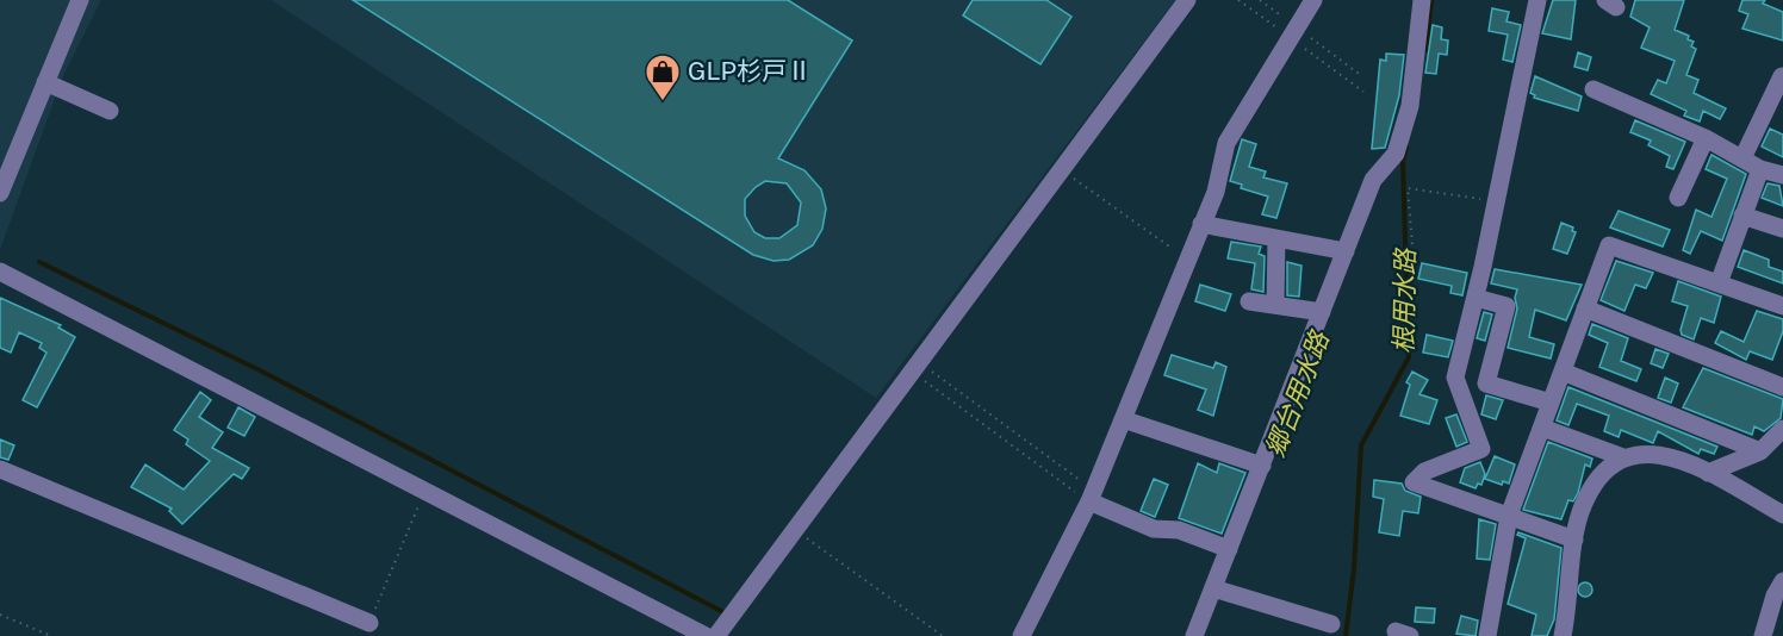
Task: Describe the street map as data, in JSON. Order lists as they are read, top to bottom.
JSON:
{
  "water": ["根用水路", "郷台用水路"],
  "places": {
    "shop": ["GLP杉戸Ⅱ"]
  }
}
